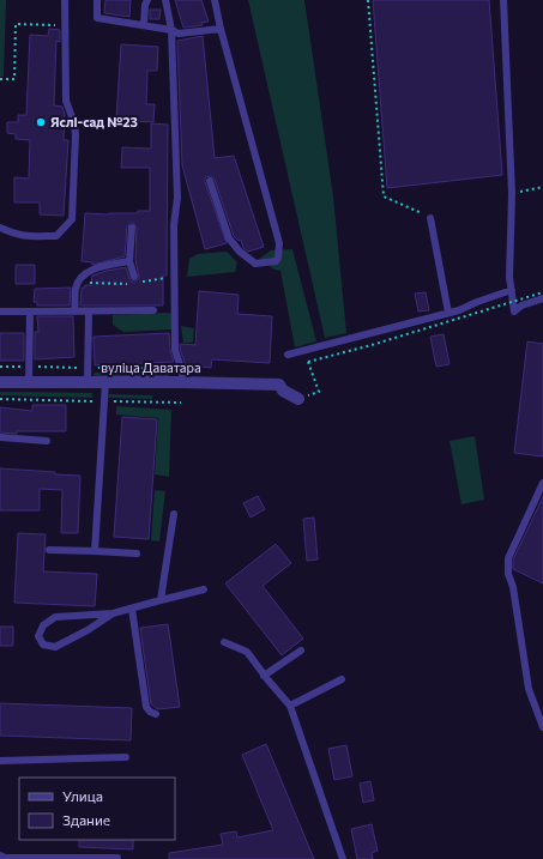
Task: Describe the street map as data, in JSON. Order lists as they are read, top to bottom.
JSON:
{
  "streets": {
    "street": ["вуліца Даватара"]
  },
  "places": ["Яслі-сад №23"],
  "legend": ["Улица", "Здание"]
}
